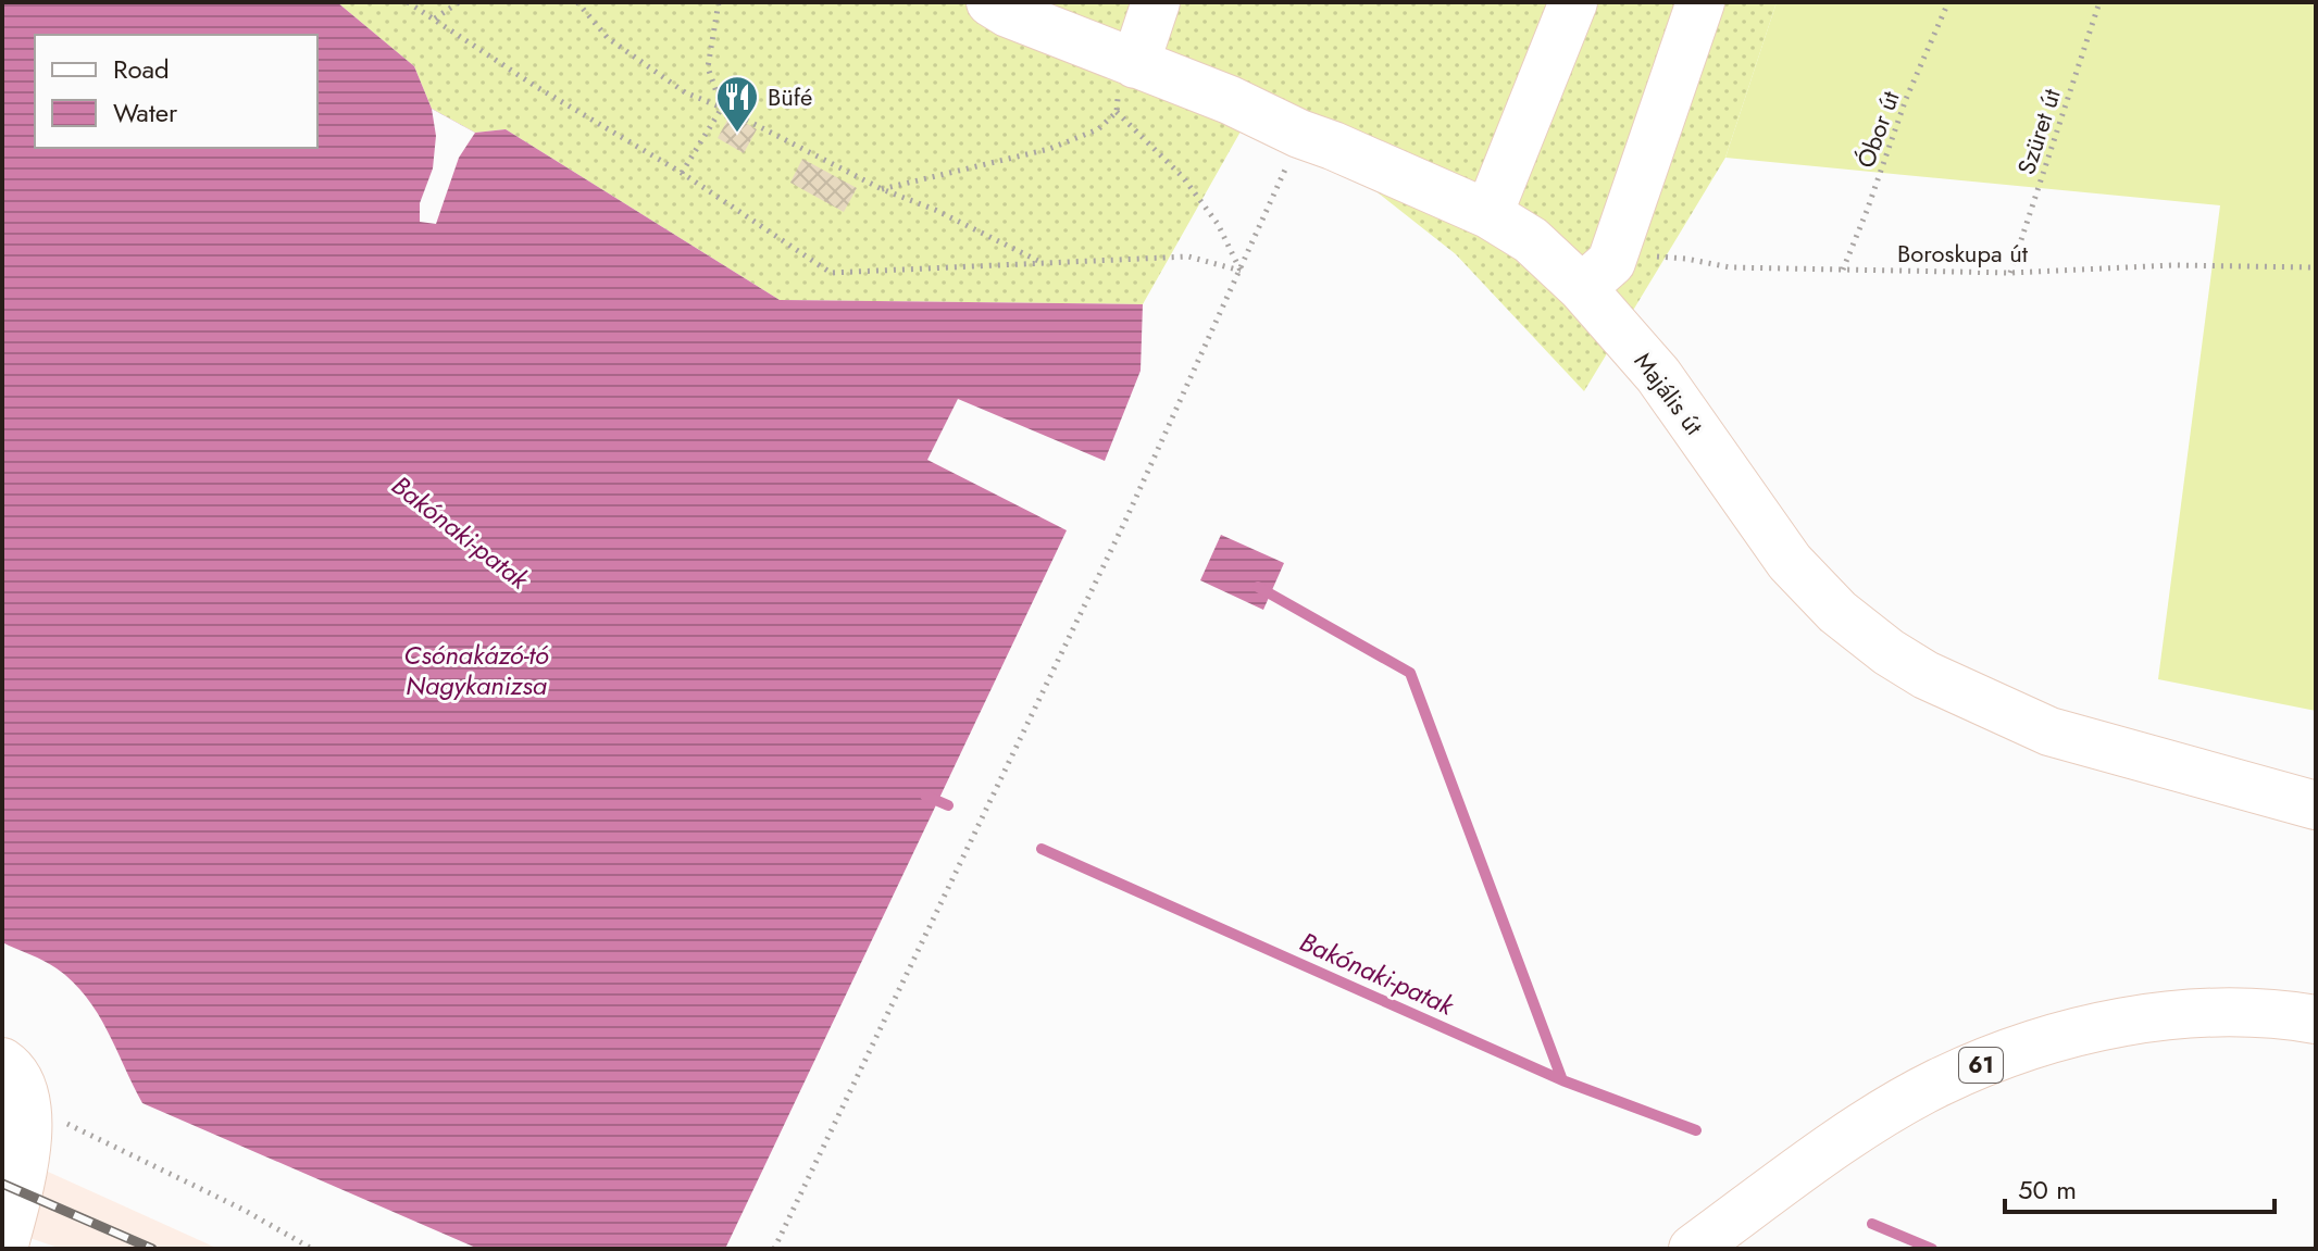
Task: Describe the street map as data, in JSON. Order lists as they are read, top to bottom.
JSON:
{
  "streets": {
    "street": ["Majális út", "61"],
    "path": ["Óbor út", "Szüret út", "Boroskupa út"]
  },
  "crossings": [
    ["Óbor út", "Boroskupa út"],
    ["Szüret út", "Boroskupa út"],
    ["Boroskupa út", "Majális út"]
  ],
  "water": ["Bakónaki-patak", "Csónakázó-tó Nagykanizsa"],
  "places": {
    "restaurant": ["Büfé"]
  },
  "legend": ["Road", "Water"],
  "scale_bar": "50 m"
}
